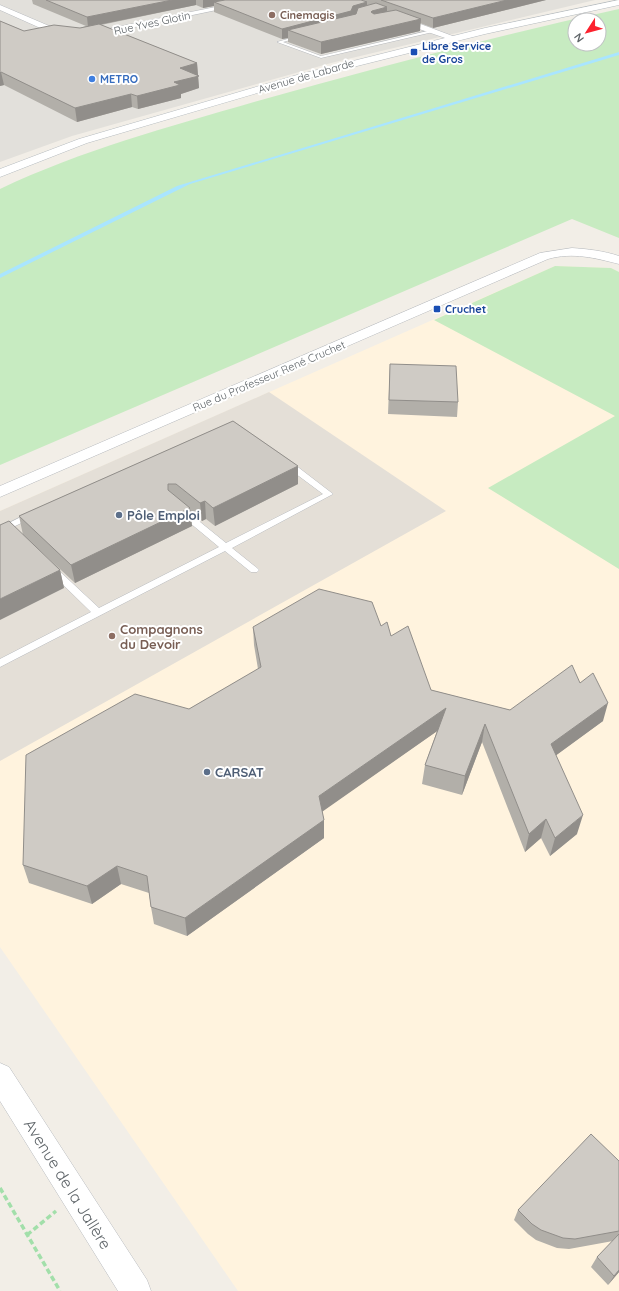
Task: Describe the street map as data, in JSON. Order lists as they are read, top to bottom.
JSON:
{
  "streets": {
    "main road": ["Avenue de Labarde"],
    "street": ["Rue Yves Glotin", "Rue du Professeur René Cruchet", "Avenue de la Jallère"]
  },
  "places": {
    "other": [
      "Cinemagis",
      "METRO",
      "Pôle Emploi",
      "Compagnons du Devoir",
      "CARSAT"
    ],
    "transit": ["Libre Service de Gros", "Cruchet"]
  },
  "north": "bottom left"
}
